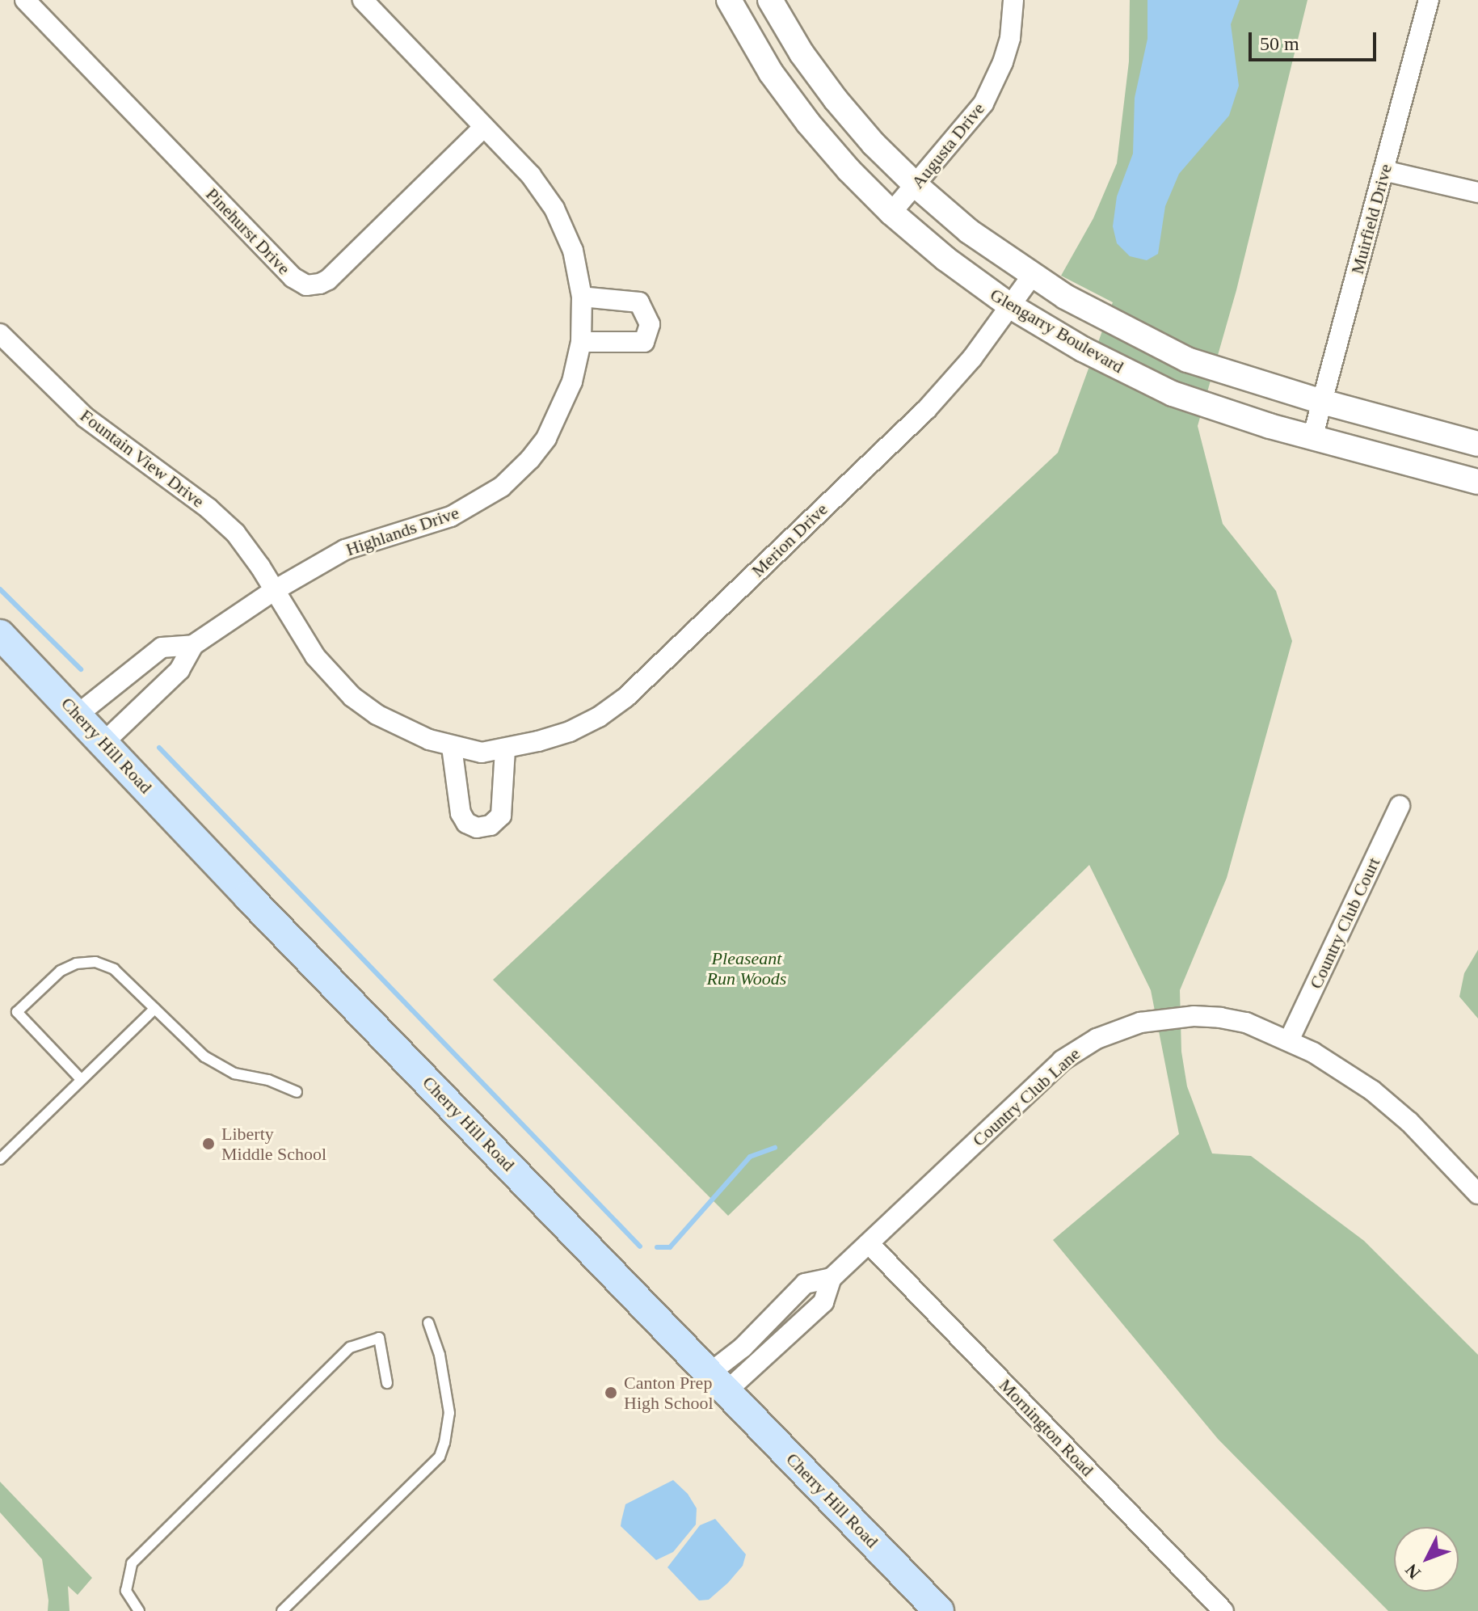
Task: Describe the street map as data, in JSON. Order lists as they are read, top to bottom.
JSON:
{
  "streets": {
    "main road": ["Cherry Hill Road"],
    "street": [
      "Augusta Drive",
      "Muirfield Drive",
      "Pinehurst Drive",
      "Glengarry Boulevard",
      "Fountain View Drive",
      "Highlands Drive",
      "Merion Drive",
      "Country Club Court",
      "Country Club Lane",
      "Mornington Road"
    ]
  },
  "crossings": [
    ["Augusta Drive", "Glengarry Boulevard"],
    ["Muirfield Drive", "Glengarry Boulevard"],
    ["Pinehurst Drive", "Highlands Drive"],
    ["Glengarry Boulevard", "Merion Drive"],
    ["Fountain View Drive", "Highlands Drive"],
    ["Fountain View Drive", "Merion Drive"],
    ["Highlands Drive", "Merion Drive"],
    ["Highlands Drive", "Cherry Hill Road"],
    ["Cherry Hill Road", "Country Club Lane"],
    ["Country Club Court", "Country Club Lane"],
    ["Country Club Lane", "Mornington Road"]
  ],
  "parks": ["Pleaseant Run Woods"],
  "places": ["Liberty Middle School", "Canton Prep High School"],
  "scale_bar": "50 m",
  "north": "bottom left"
}
